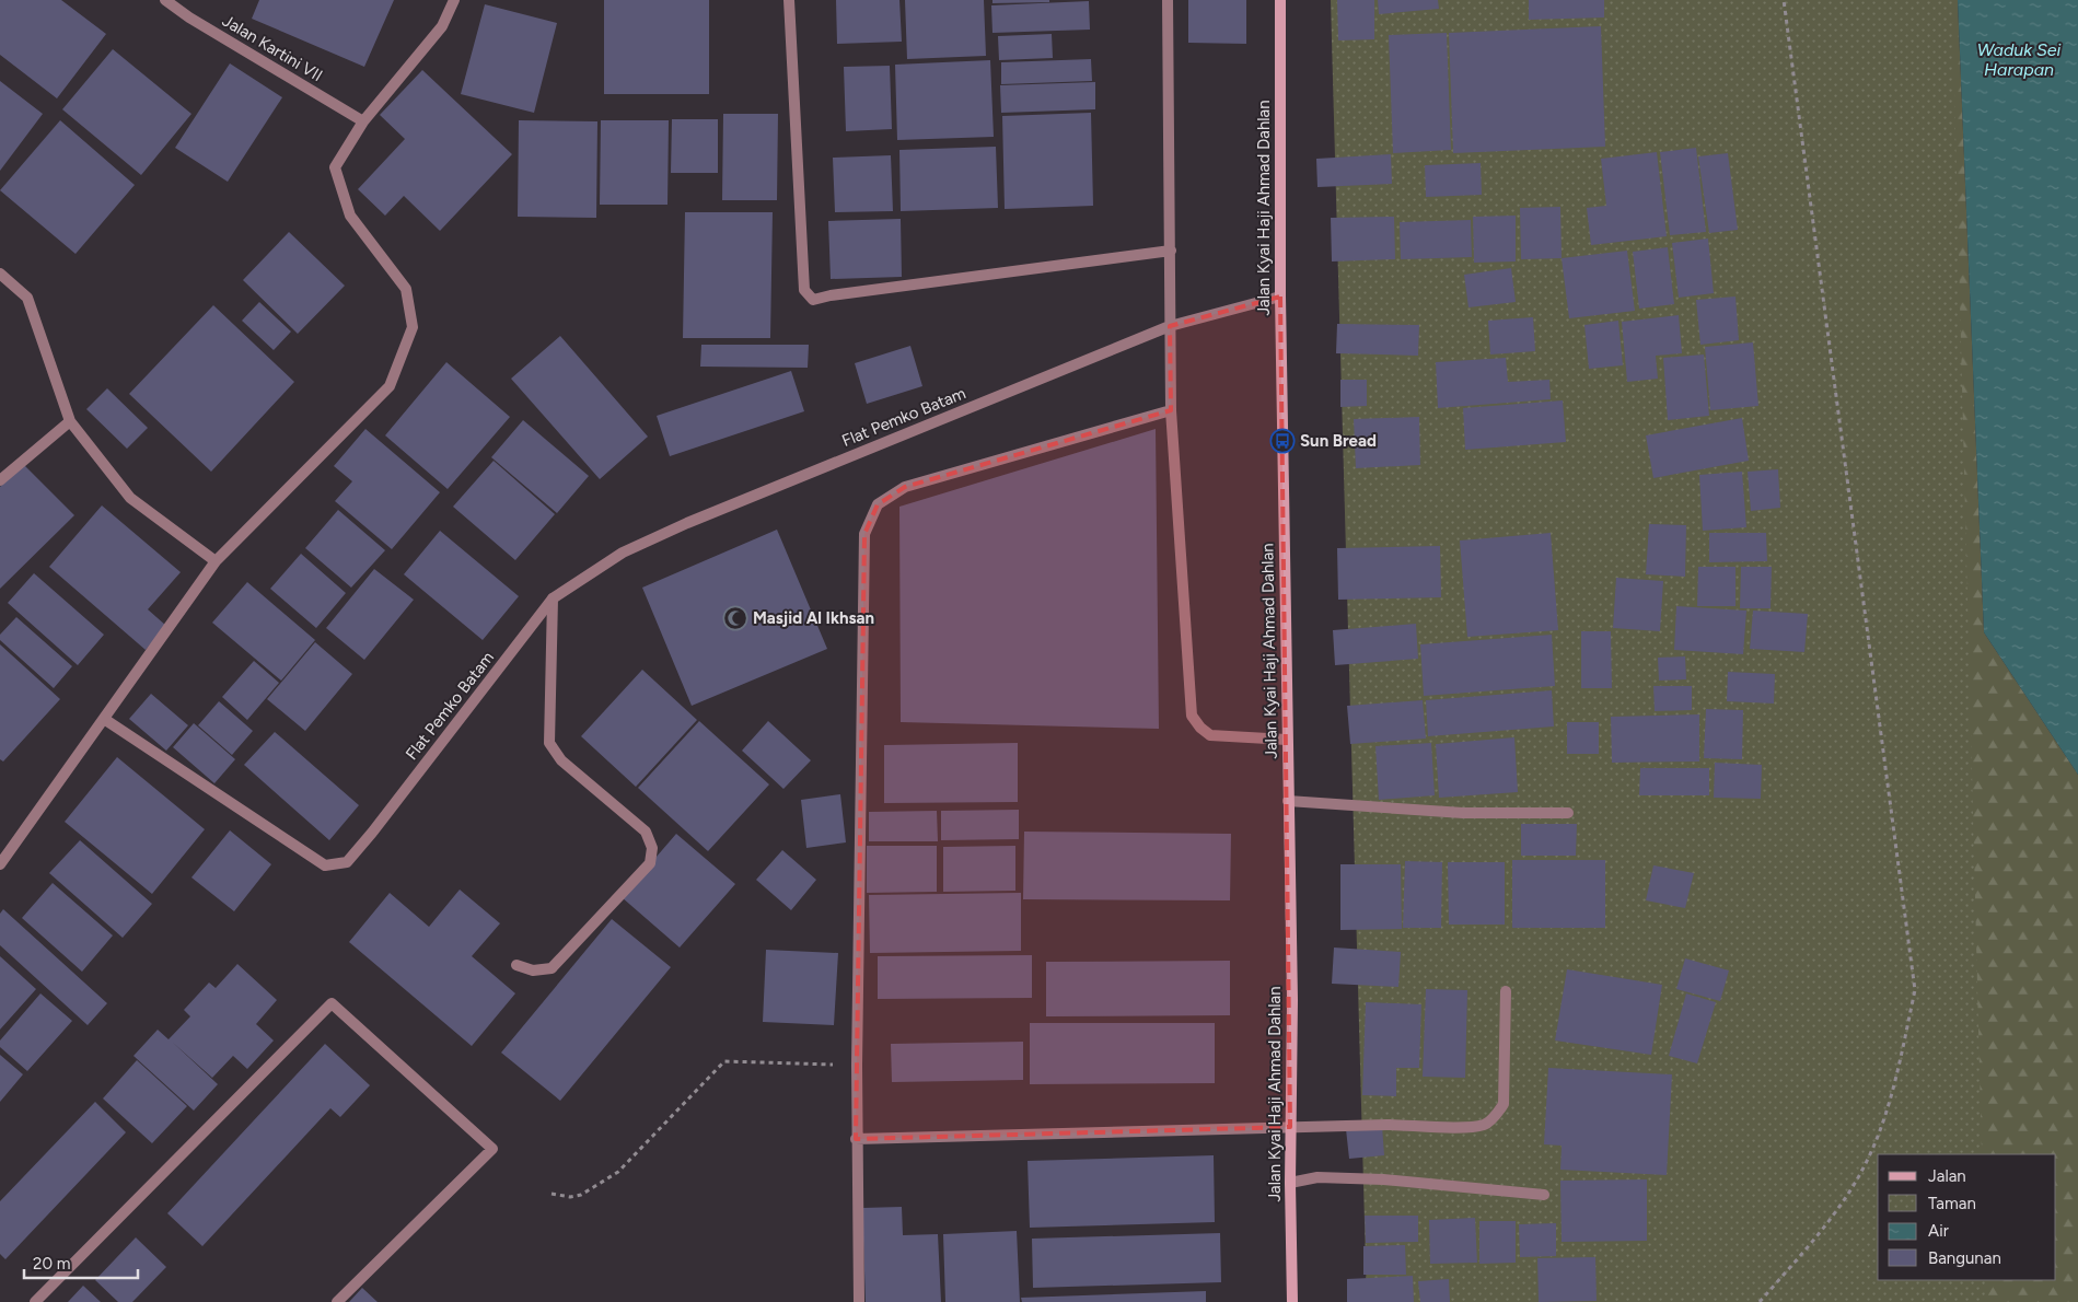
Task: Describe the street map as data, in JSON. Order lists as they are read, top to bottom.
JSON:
{
  "streets": {
    "main road": ["Jalan Kyai Haji Ahmad Dahlan"],
    "street": ["Jalan Kartini VII", "Flat Pemko Batam"]
  },
  "crossings": [
    ["Jalan Kyai Haji Ahmad Dahlan", "Flat Pemko Batam"]
  ],
  "water": ["Waduk Sei Harapan"],
  "places": {
    "bus stop": ["Sun Bread"],
    "mosque": ["Masjid Al Ikhsan"]
  },
  "legend": [
    "Jalan",
    "Taman",
    "Air",
    "Bangunan"
  ],
  "scale_bar": "20 m"
}
